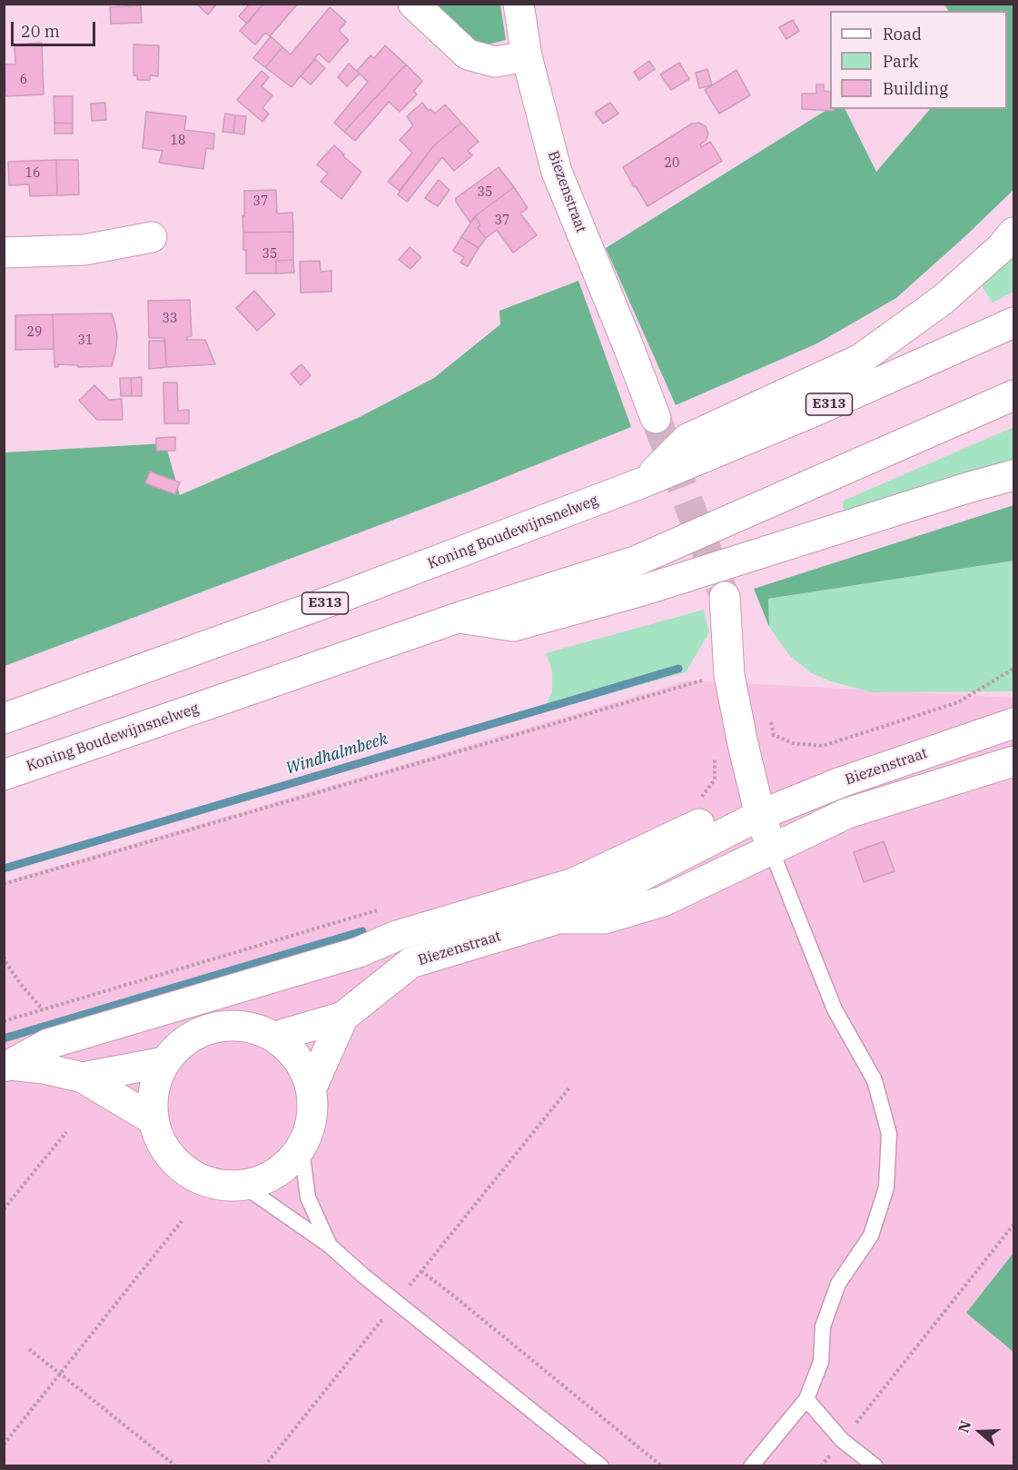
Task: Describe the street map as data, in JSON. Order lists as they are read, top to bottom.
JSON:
{
  "streets": {
    "main road": ["Biezenstraat", "E313", "Koning Boudewijnsnelweg"]
  },
  "water": ["Windhalmbeek"],
  "house_numbers": [
    "6",
    "18",
    "20",
    "16",
    "35",
    "37",
    "37",
    "35",
    "33",
    "29",
    "31"
  ],
  "legend": ["Road", "Park", "Building"],
  "scale_bar": "20 m",
  "north": "left"
}
